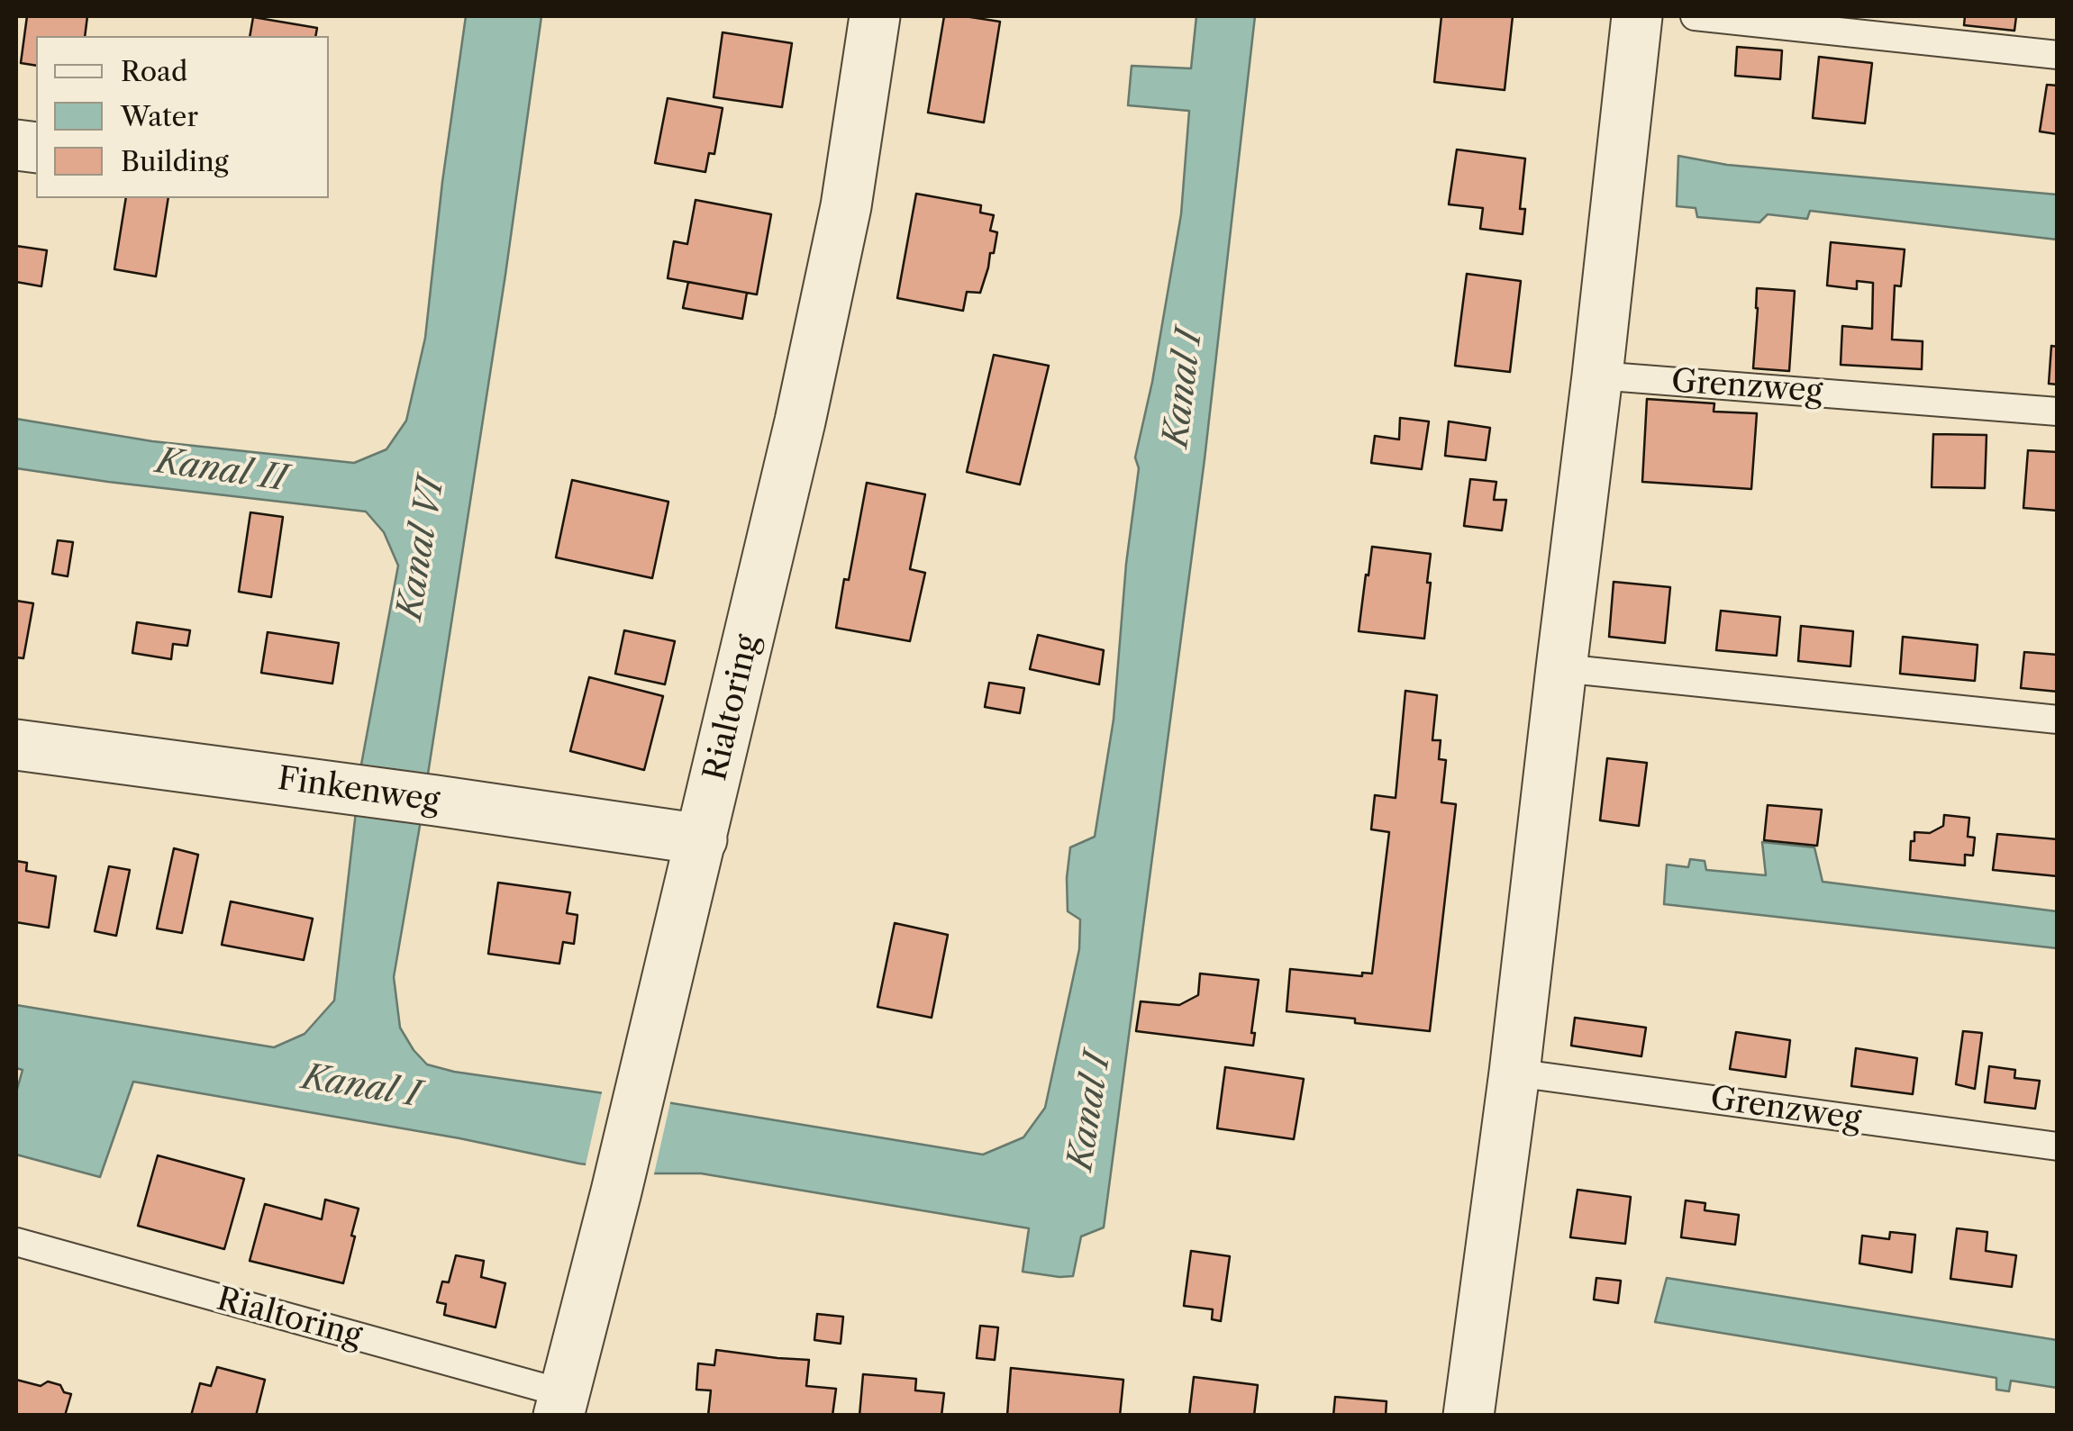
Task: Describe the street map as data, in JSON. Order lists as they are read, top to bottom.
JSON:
{
  "streets": {
    "street": ["Rialtoring", "Finkenweg"],
    "lane": ["Grenzweg"]
  },
  "crossings": [
    ["Rialtoring", "Finkenweg"]
  ],
  "water": ["Kanal I", "Kanal II", "Kanal VI"],
  "legend": ["Road", "Water", "Building"]
}
